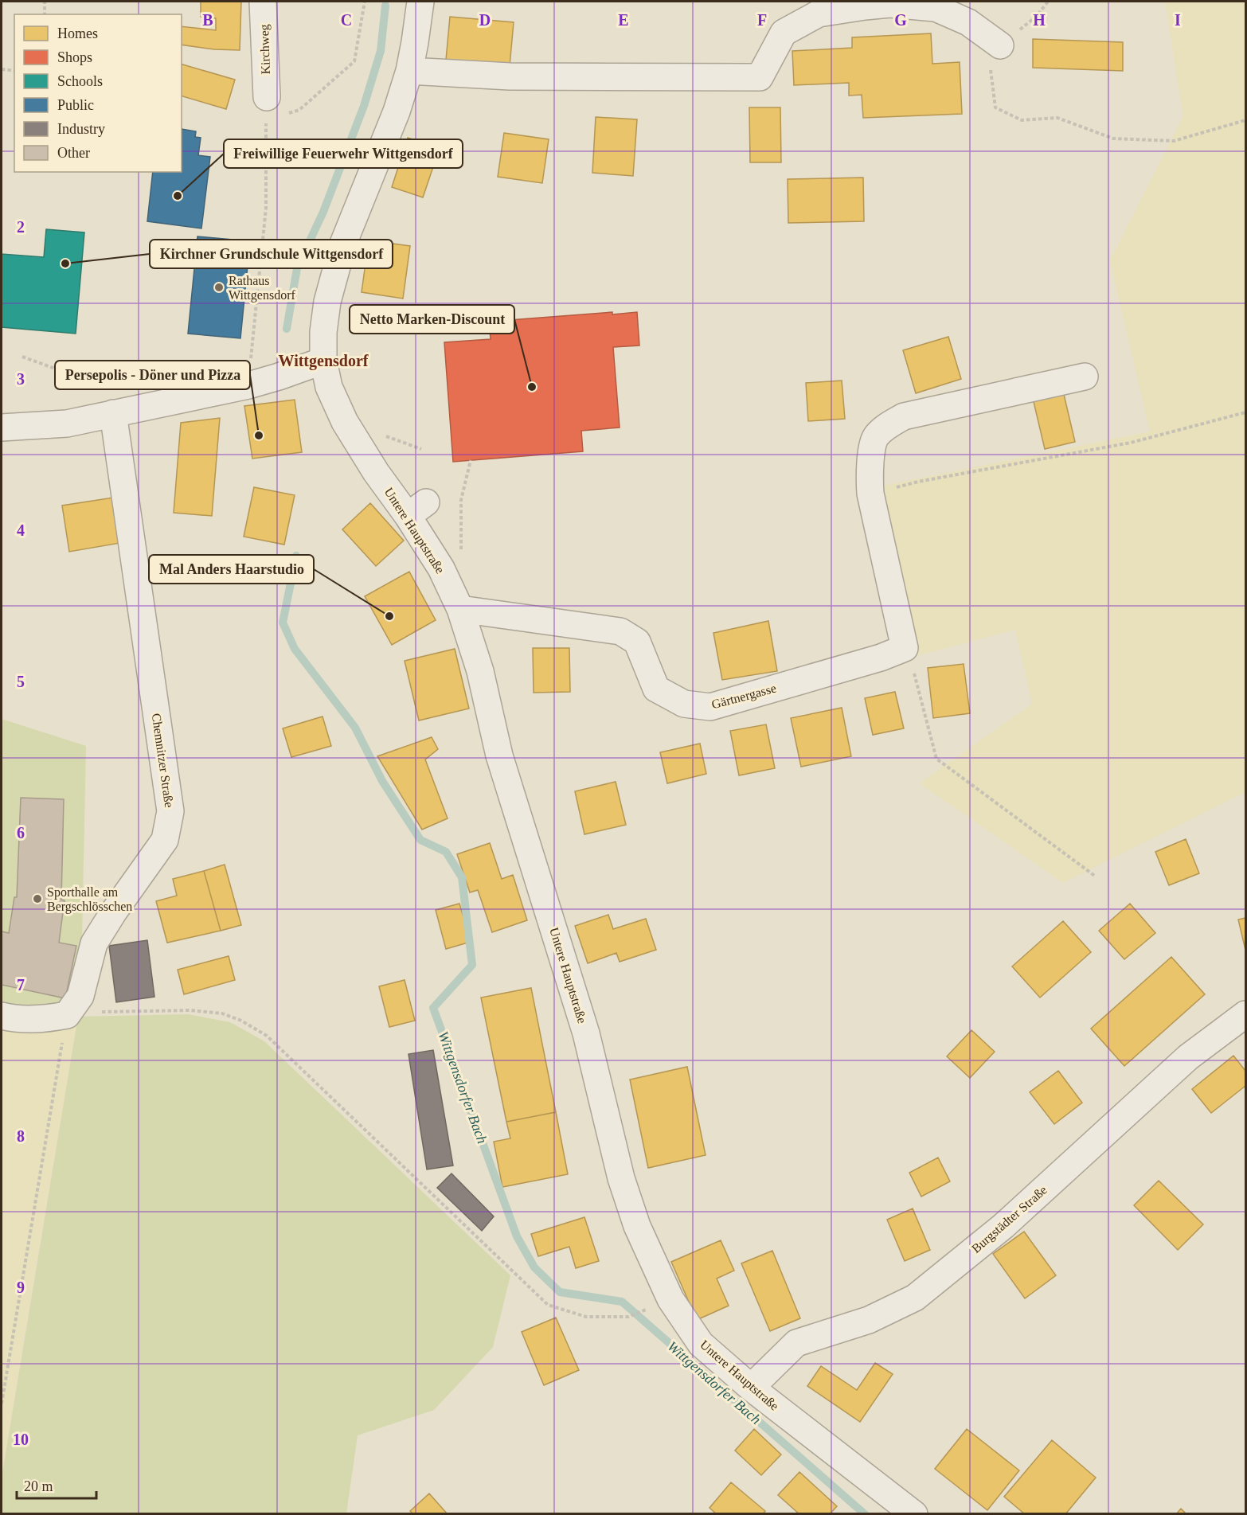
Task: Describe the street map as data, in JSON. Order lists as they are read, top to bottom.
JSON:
{
  "streets": {
    "street": [
      "Kirchweg",
      "Untere Hauptstraße",
      "Gärtnergasse",
      "Chemnitzer Straße",
      "Burgstädter Straße"
    ]
  },
  "crossings": [
    ["Untere Hauptstraße", "Gärtnergasse"],
    ["Untere Hauptstraße", "Burgstädter Straße"]
  ],
  "districts": ["Wittgensdorf"],
  "water": ["Wittgensdorfer Bach"],
  "places": [
    "Freiwillige Feuerwehr Wittgensdorf",
    "Kirchner Grundschule Wittgensdorf",
    "Rathaus Wittgensdorf",
    "Netto Marken-Discount",
    "Persepolis - Döner und Pizza",
    "Mal Anders Haarstudio",
    "Sporthalle am Bergschlösschen"
  ],
  "legend": [
    "Homes",
    "Shops",
    "Schools",
    "Public",
    "Industry",
    "Other"
  ],
  "scale_bar": "20 m",
  "grid": {
    "columns": [
      "B",
      "C",
      "D",
      "E",
      "F",
      "G",
      "H",
      "I"
    ],
    "rows": [
      "2",
      "3",
      "4",
      "5",
      "6",
      "7",
      "8",
      "9",
      "10"
    ]
  }
}
